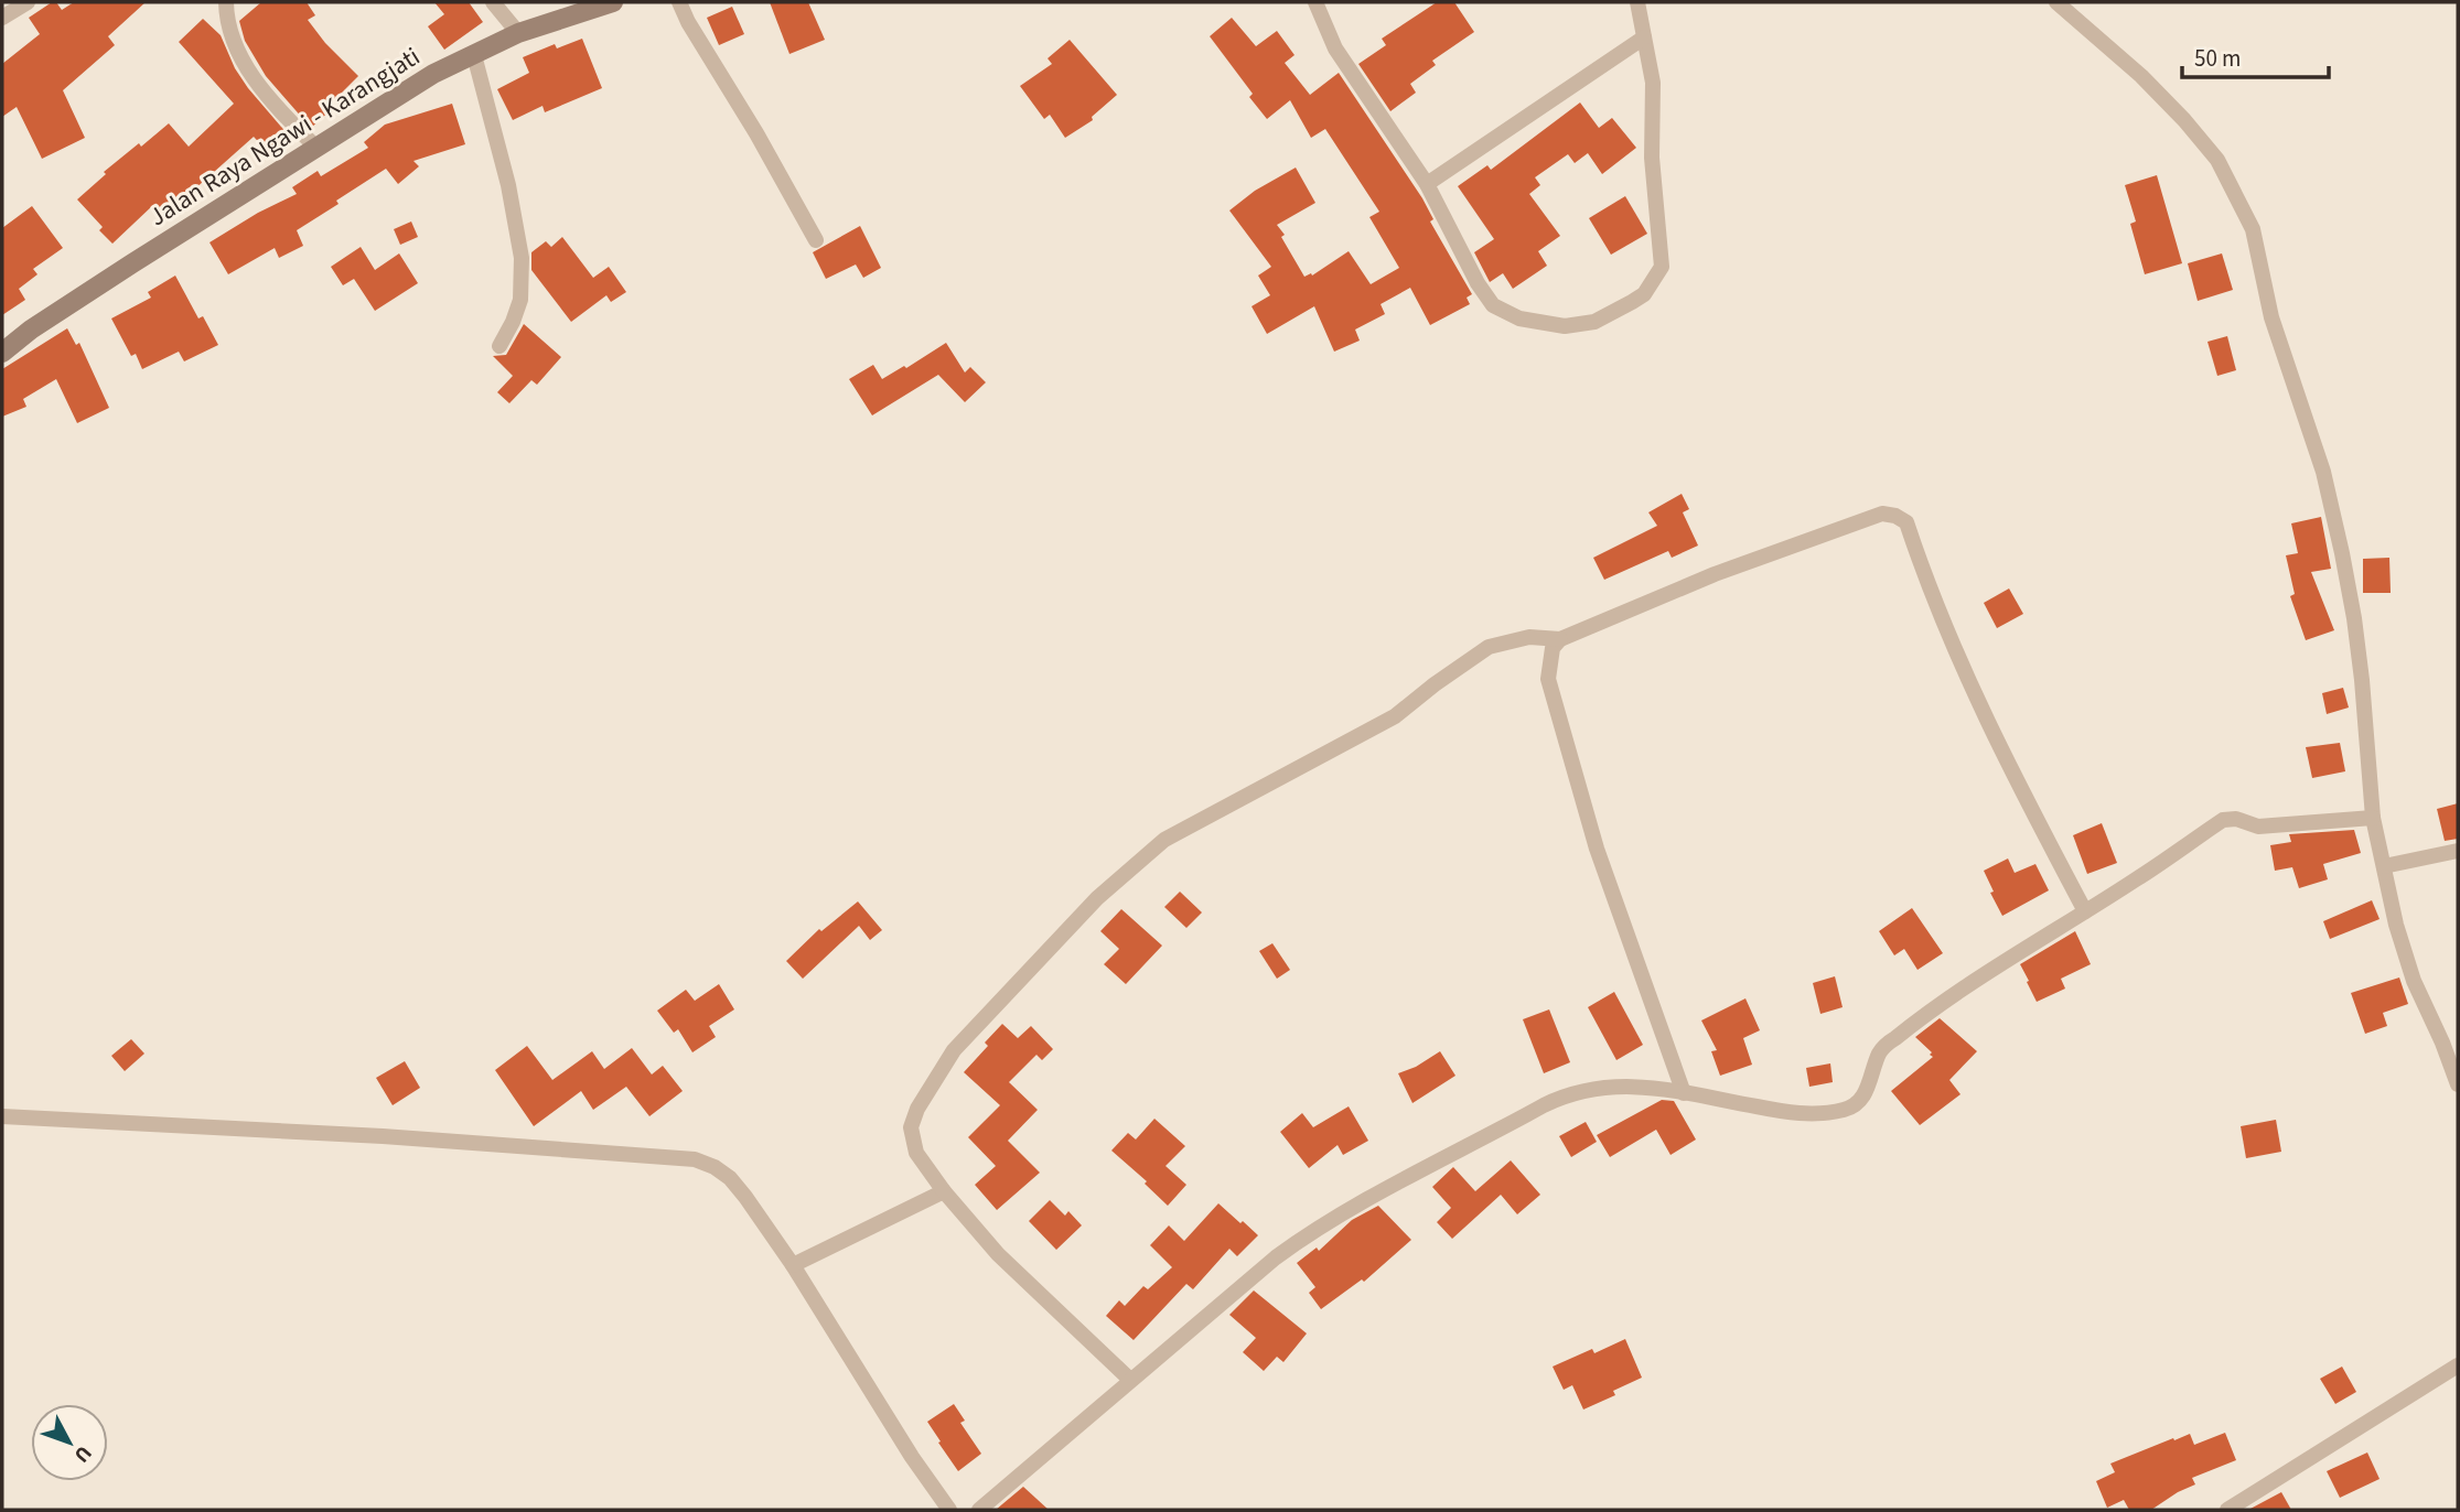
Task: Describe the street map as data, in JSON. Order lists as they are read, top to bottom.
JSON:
{
  "streets": {
    "main road": ["Jalan Raya Ngawi - Karangjati"]
  },
  "scale_bar": "50 m",
  "north": "bottom right"
}
